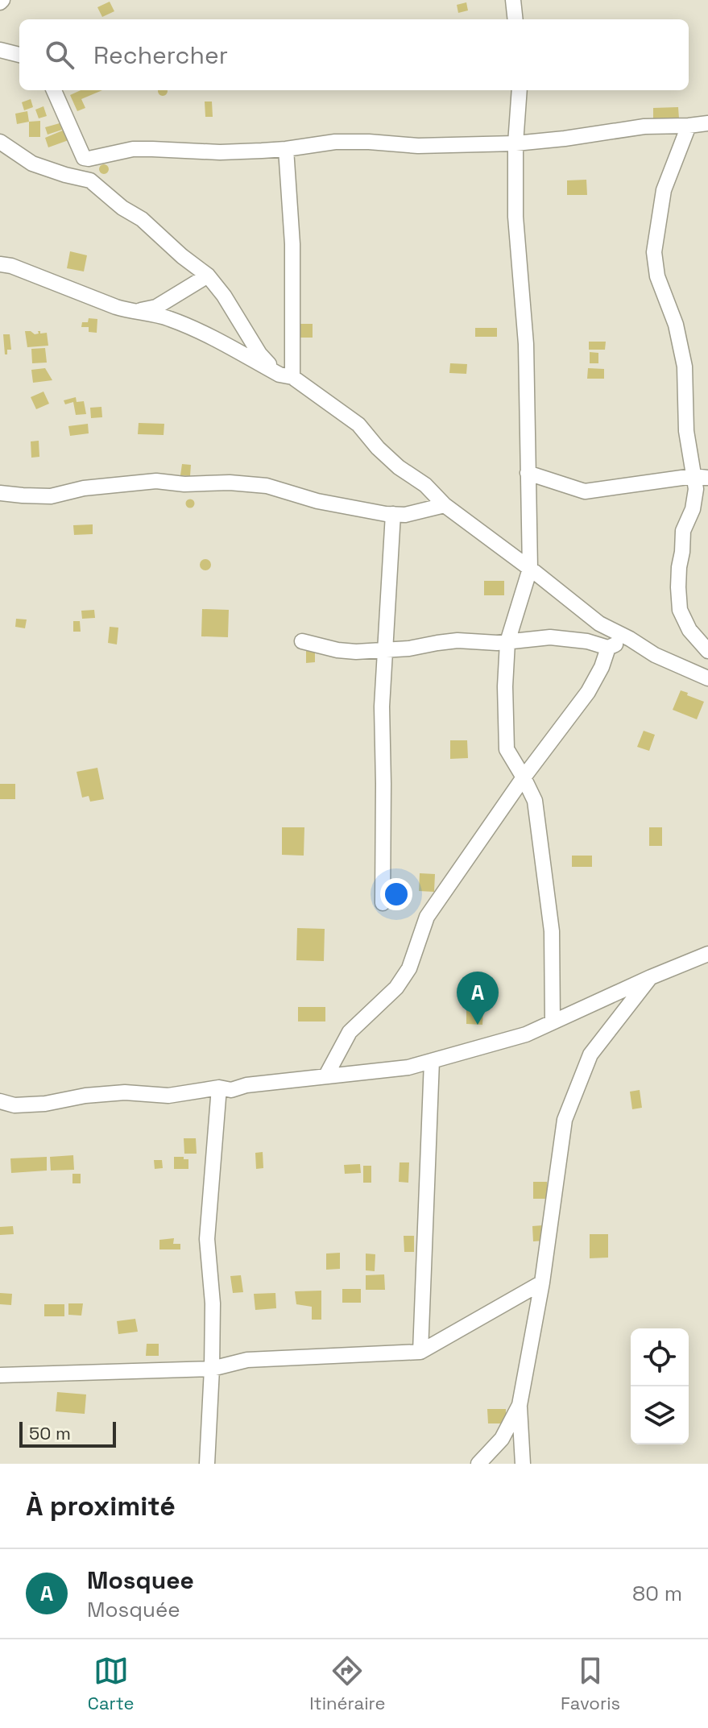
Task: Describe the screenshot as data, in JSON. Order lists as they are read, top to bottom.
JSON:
{
  "scale_bar": "50 m",
  "page": {
    "search": "Rechercher",
    "pins": "A",
    "scale": "50 m",
    "heading": "À proximité",
    "list": [
      {
        "mark": "A",
        "name": "Mosquee",
        "note": "Mosquée",
        "value": "80 m"
      }
    ],
    "nav": ["Carte", "Itinéraire", "Favoris"]
  }
}
